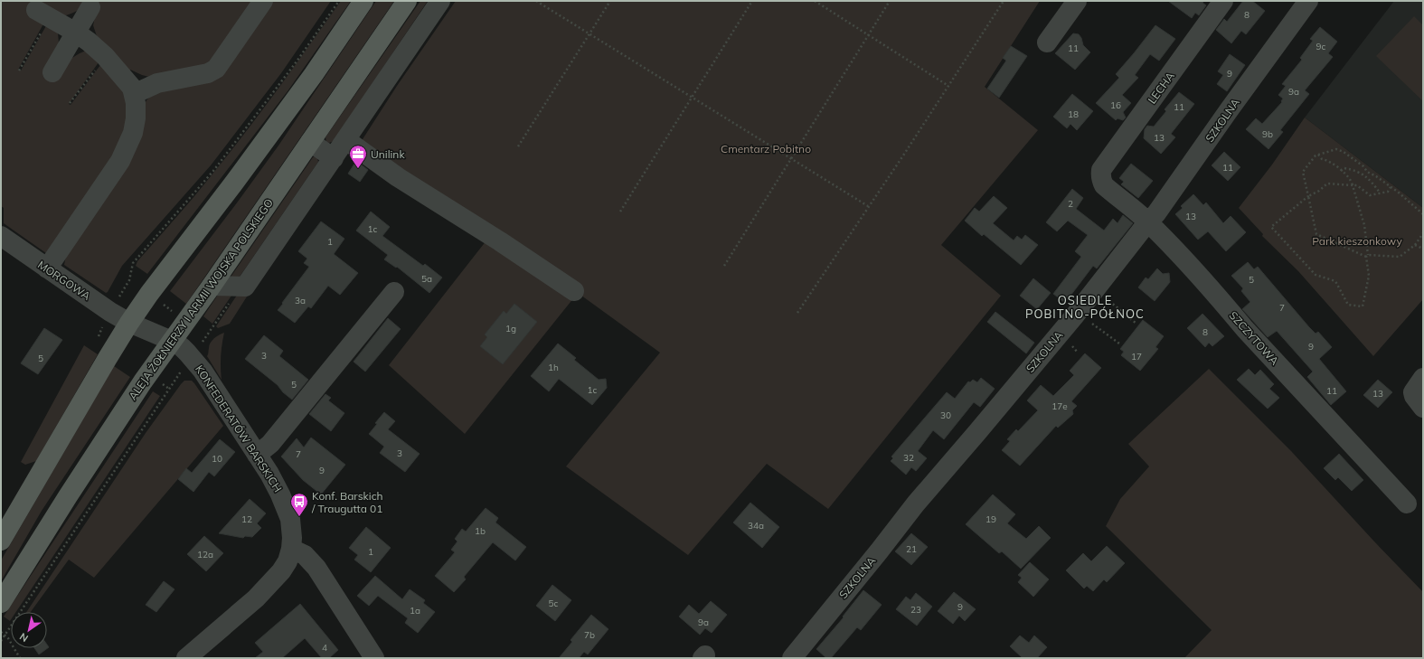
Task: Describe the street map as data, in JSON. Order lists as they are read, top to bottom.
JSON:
{
  "streets": {
    "main road": ["ALEJA ŻOŁNIERZY I ARMII WOJSKA POLSKIEGO"],
    "street": [
      "LECHA",
      "SZKOLNA",
      "MORGOWA",
      "SZCZYTOWA",
      "KONFEDERATÓW BARSKICH"
    ]
  },
  "crossings": [
    ["LECHA", "SZCZYTOWA"],
    ["SZKOLNA", "SZCZYTOWA"],
    ["MORGOWA", "KONFEDERATÓW BARSKICH"],
    ["ALEJA ŻOŁNIERZY I ARMII WOJSKA POLSKIEGO", "KONFEDERATÓW BARSKICH"]
  ],
  "districts": ["OSIEDLE POBITNO-PÓŁNOC"],
  "parks": ["Cmentarz Pobitno", "Park kieszonkowy"],
  "places": {
    "office": ["Unilink"],
    "bus stop": ["Konf. Barskich / Traugutta 01"]
  },
  "house_numbers": [
    "8",
    "9c",
    "11",
    "9",
    "9a",
    "16",
    "11",
    "18",
    "9b",
    "13",
    "11",
    "2",
    "13",
    "1c",
    "1",
    "5a",
    "5",
    "3a",
    "7",
    "1g",
    "8",
    "9",
    "3",
    "17",
    "5",
    "1h",
    "5",
    "1c",
    "11",
    "13",
    "17e",
    "30",
    "3",
    "7",
    "32",
    "10",
    "9",
    "12",
    "19",
    "34a",
    "1b",
    "21",
    "1",
    "12a",
    "5c",
    "9",
    "23",
    "1a",
    "9a",
    "7b",
    "4"
  ],
  "north": "bottom left"
}
